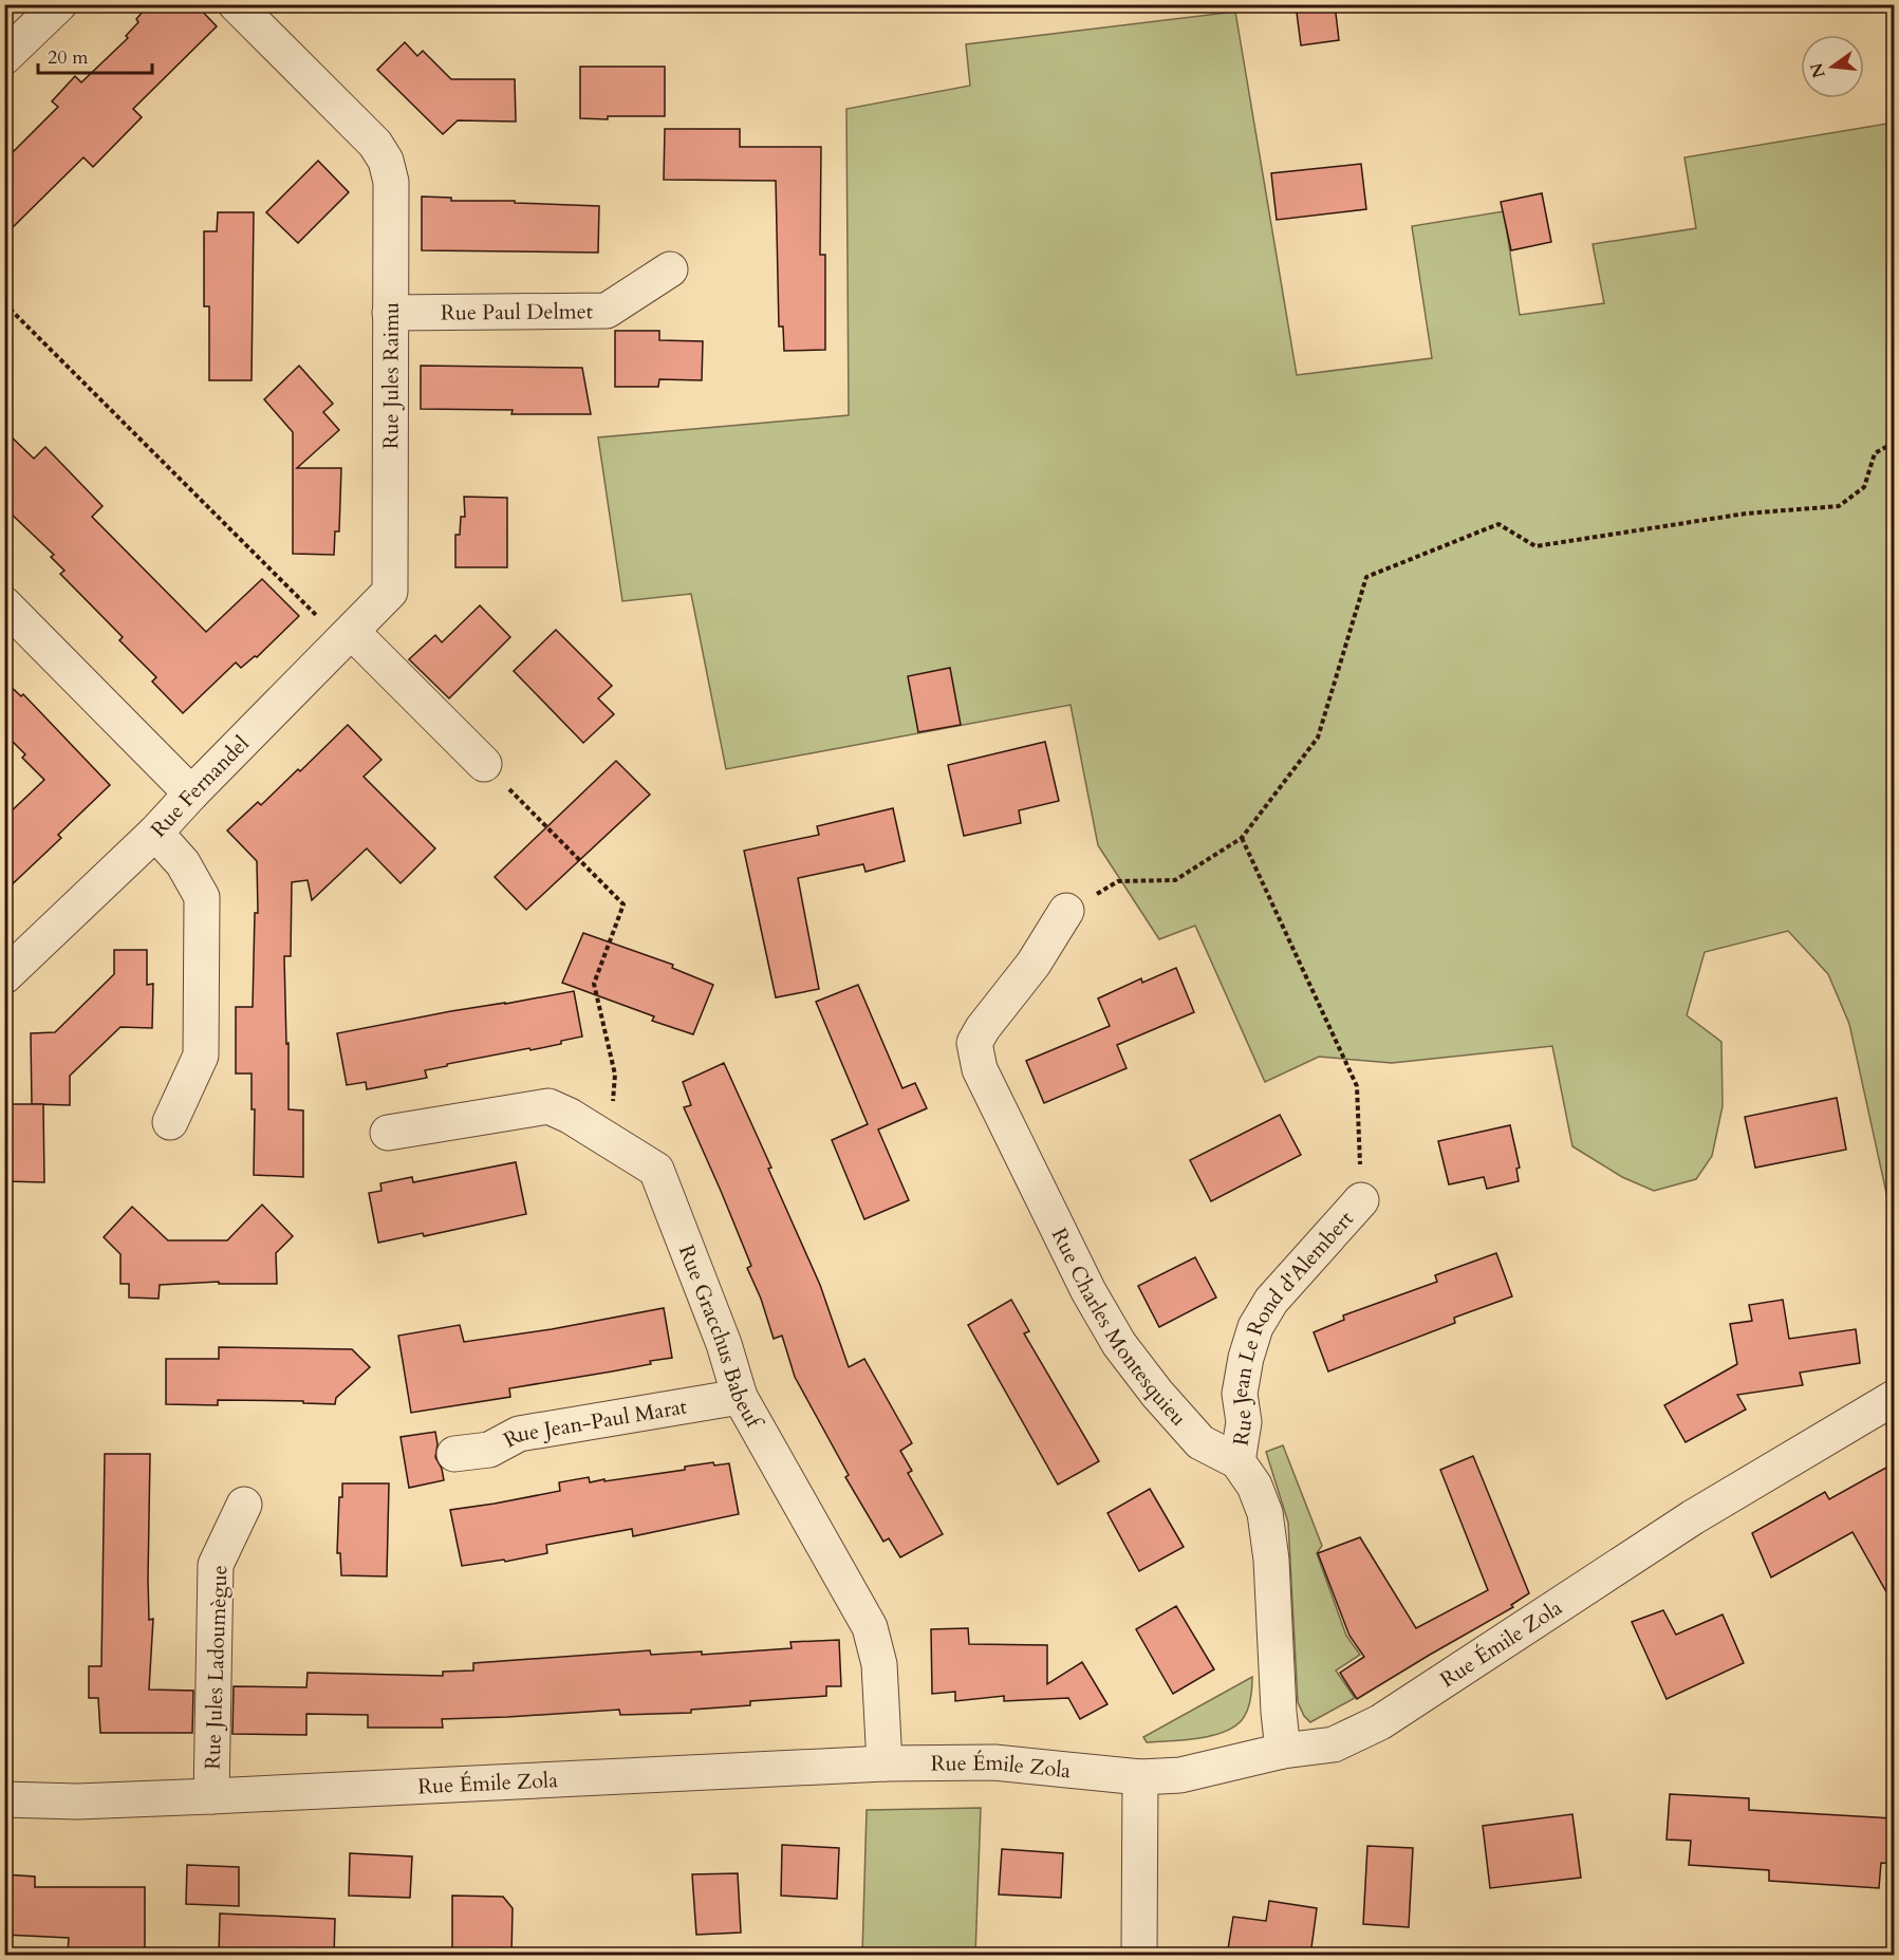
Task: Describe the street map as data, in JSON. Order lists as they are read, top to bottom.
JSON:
{
  "streets": {
    "street": [
      "Rue Paul Delmet",
      "Rue Jules Raimu",
      "Rue Fernandel",
      "Rue Charles Montesquieu",
      "Rue Jean Le Rond d'Alembert",
      "Rue Gracchus Babeuf",
      "Rue Jean-Paul Marat",
      "Rue Émile Zola",
      "Rue Jules Ladoumègue"
    ]
  },
  "crossings": [
    ["Rue Paul Delmet", "Rue Jules Raimu"],
    ["Rue Jules Raimu", "Rue Fernandel"],
    ["Rue Charles Montesquieu", "Rue Jean Le Rond d'Alembert"],
    ["Rue Charles Montesquieu", "Rue Émile Zola"],
    ["Rue Gracchus Babeuf", "Rue Jean-Paul Marat"],
    ["Rue Gracchus Babeuf", "Rue Émile Zola"],
    ["Rue Émile Zola", "Rue Jules Ladoumègue"]
  ],
  "scale_bar": "20 m",
  "north": "left"
}
